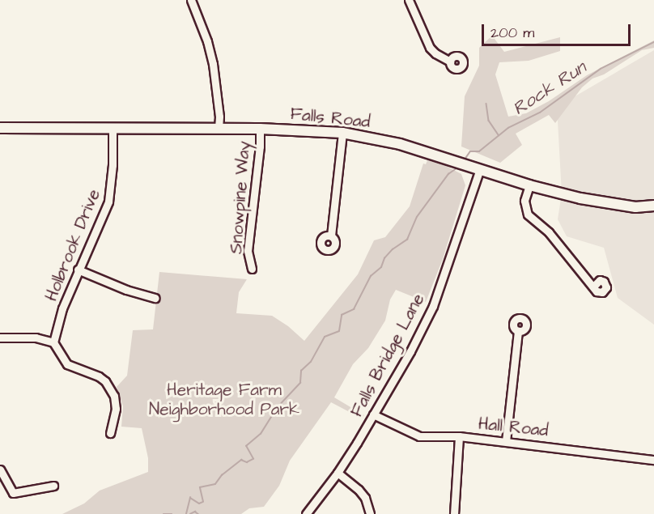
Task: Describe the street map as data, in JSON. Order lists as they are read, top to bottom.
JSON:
{
  "streets": {
    "main road": ["Falls Road"],
    "street": [
      "Snowpine Way",
      "Holbrook Drive",
      "Falls Bridge Lane",
      "Hall Road"
    ]
  },
  "crossings": [
    ["Falls Road", "Snowpine Way"],
    ["Falls Road", "Holbrook Drive"],
    ["Falls Road", "Falls Bridge Lane"],
    ["Falls Bridge Lane", "Hall Road"]
  ],
  "water": ["Rock Run"],
  "parks": ["Heritage Farm Neighborhood Park"],
  "scale_bar": "200 m"
}
